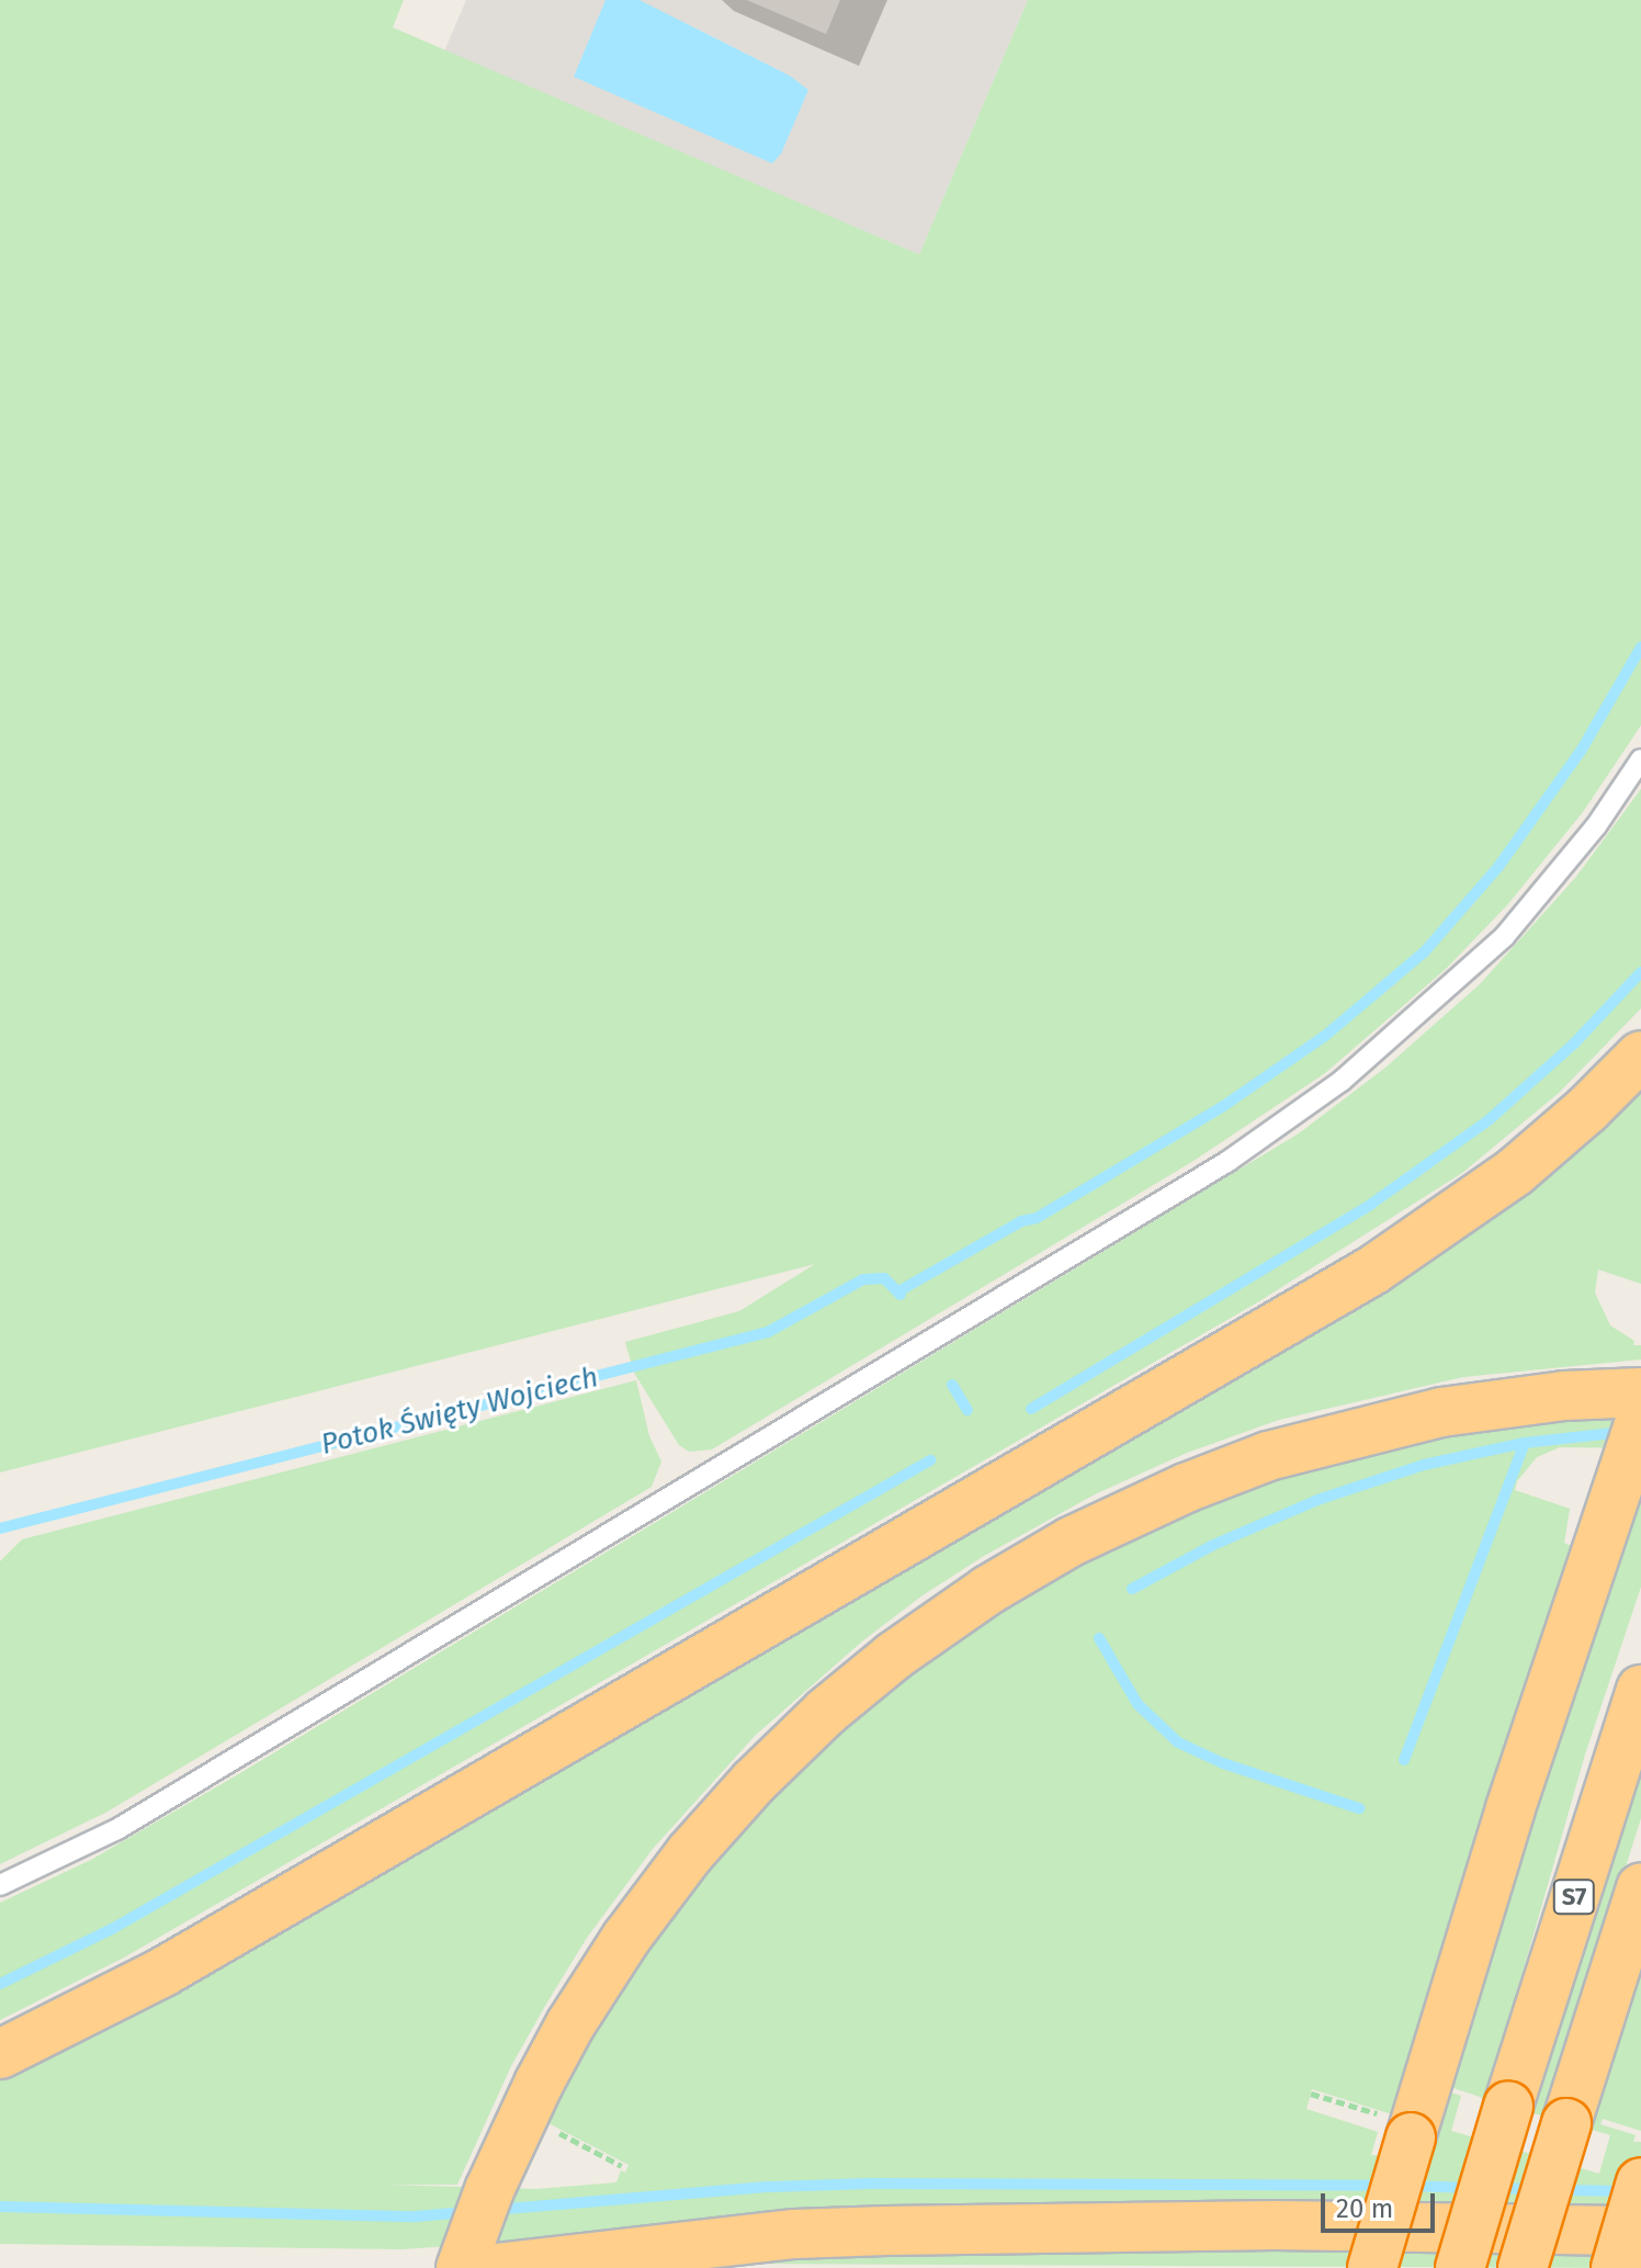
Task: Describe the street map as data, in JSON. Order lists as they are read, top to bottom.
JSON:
{
  "streets": {
    "highway": ["S7"]
  },
  "water": ["Potok Święty Wojciech"],
  "scale_bar": "20 m"
}
